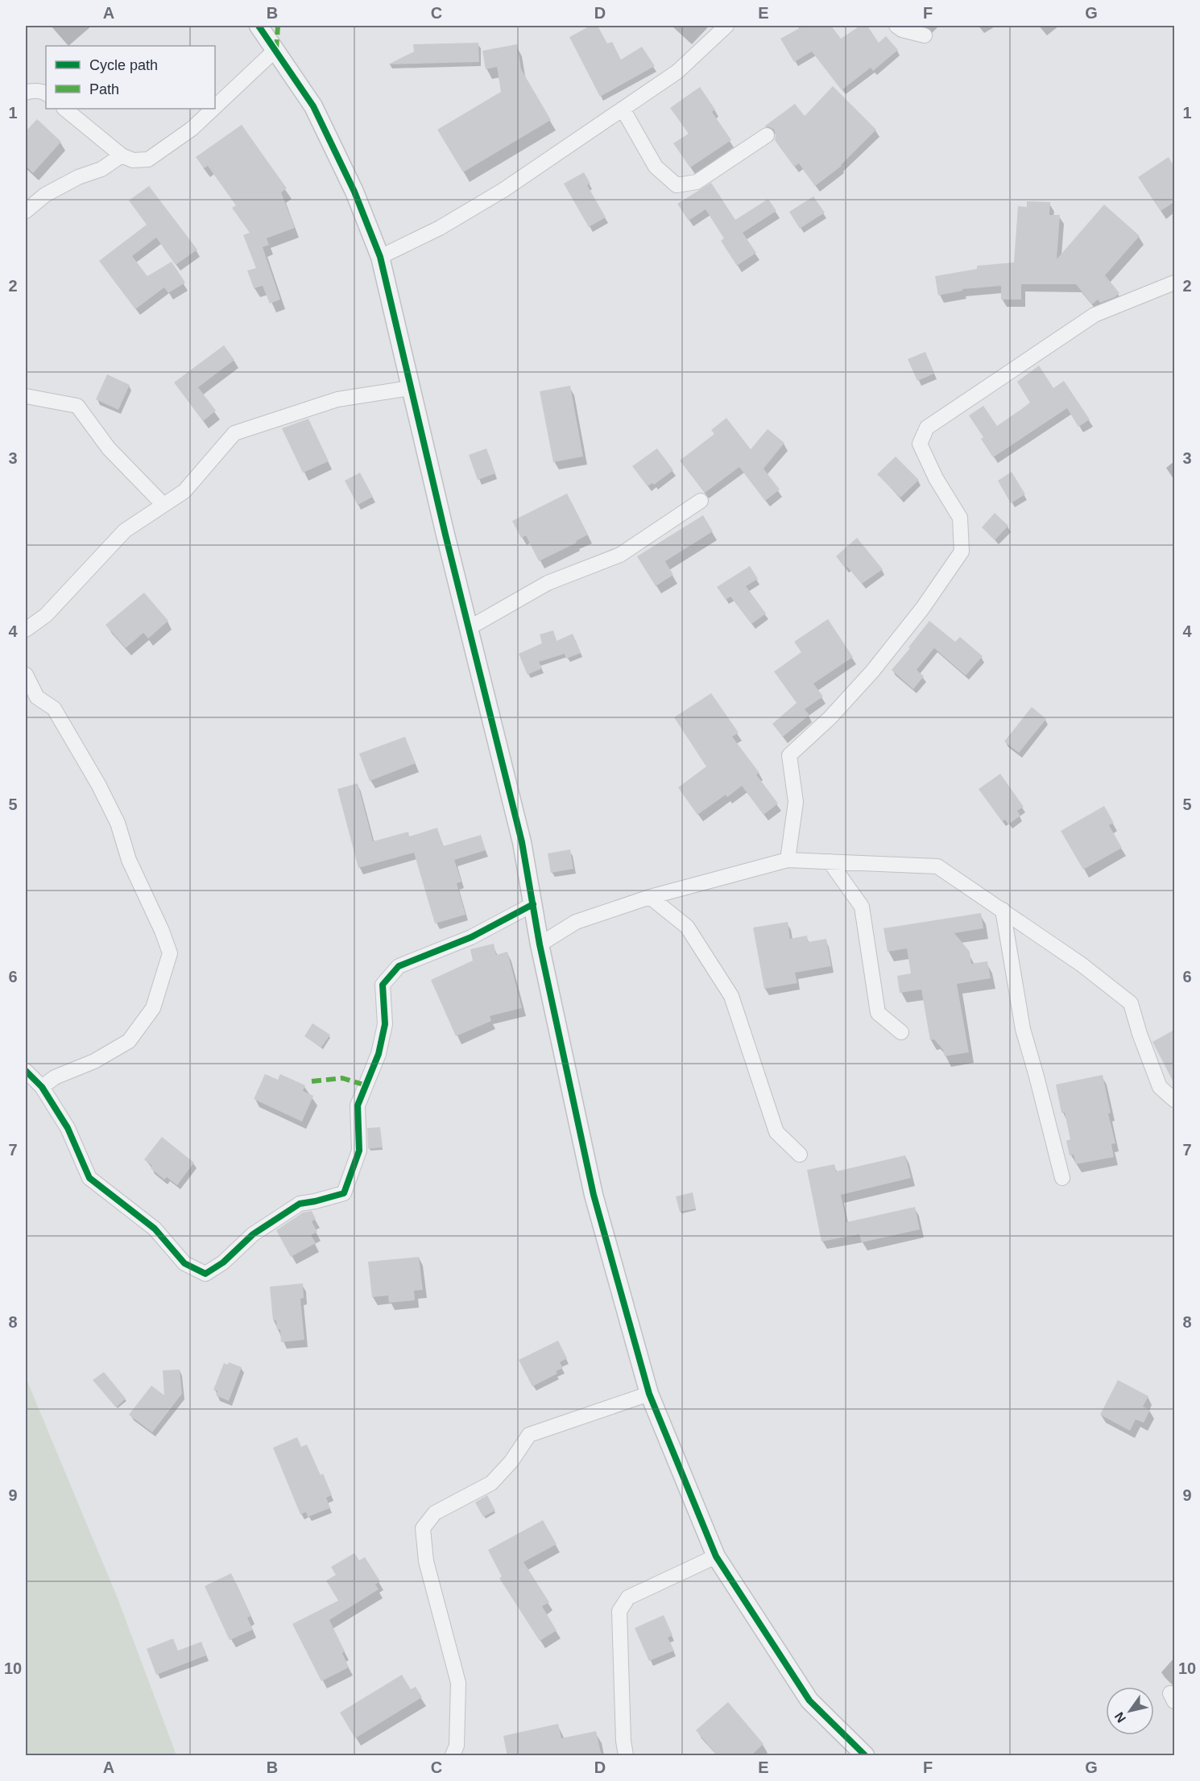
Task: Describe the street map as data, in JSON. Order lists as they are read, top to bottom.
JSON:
{
  "legend": ["Cycle path", "Path"],
  "north": "bottom left",
  "grid": {
    "columns": [
      "A",
      "B",
      "C",
      "D",
      "E",
      "F",
      "G"
    ],
    "rows": [
      "1",
      "2",
      "3",
      "4",
      "5",
      "6",
      "7",
      "8",
      "9",
      "10"
    ]
  }
}
